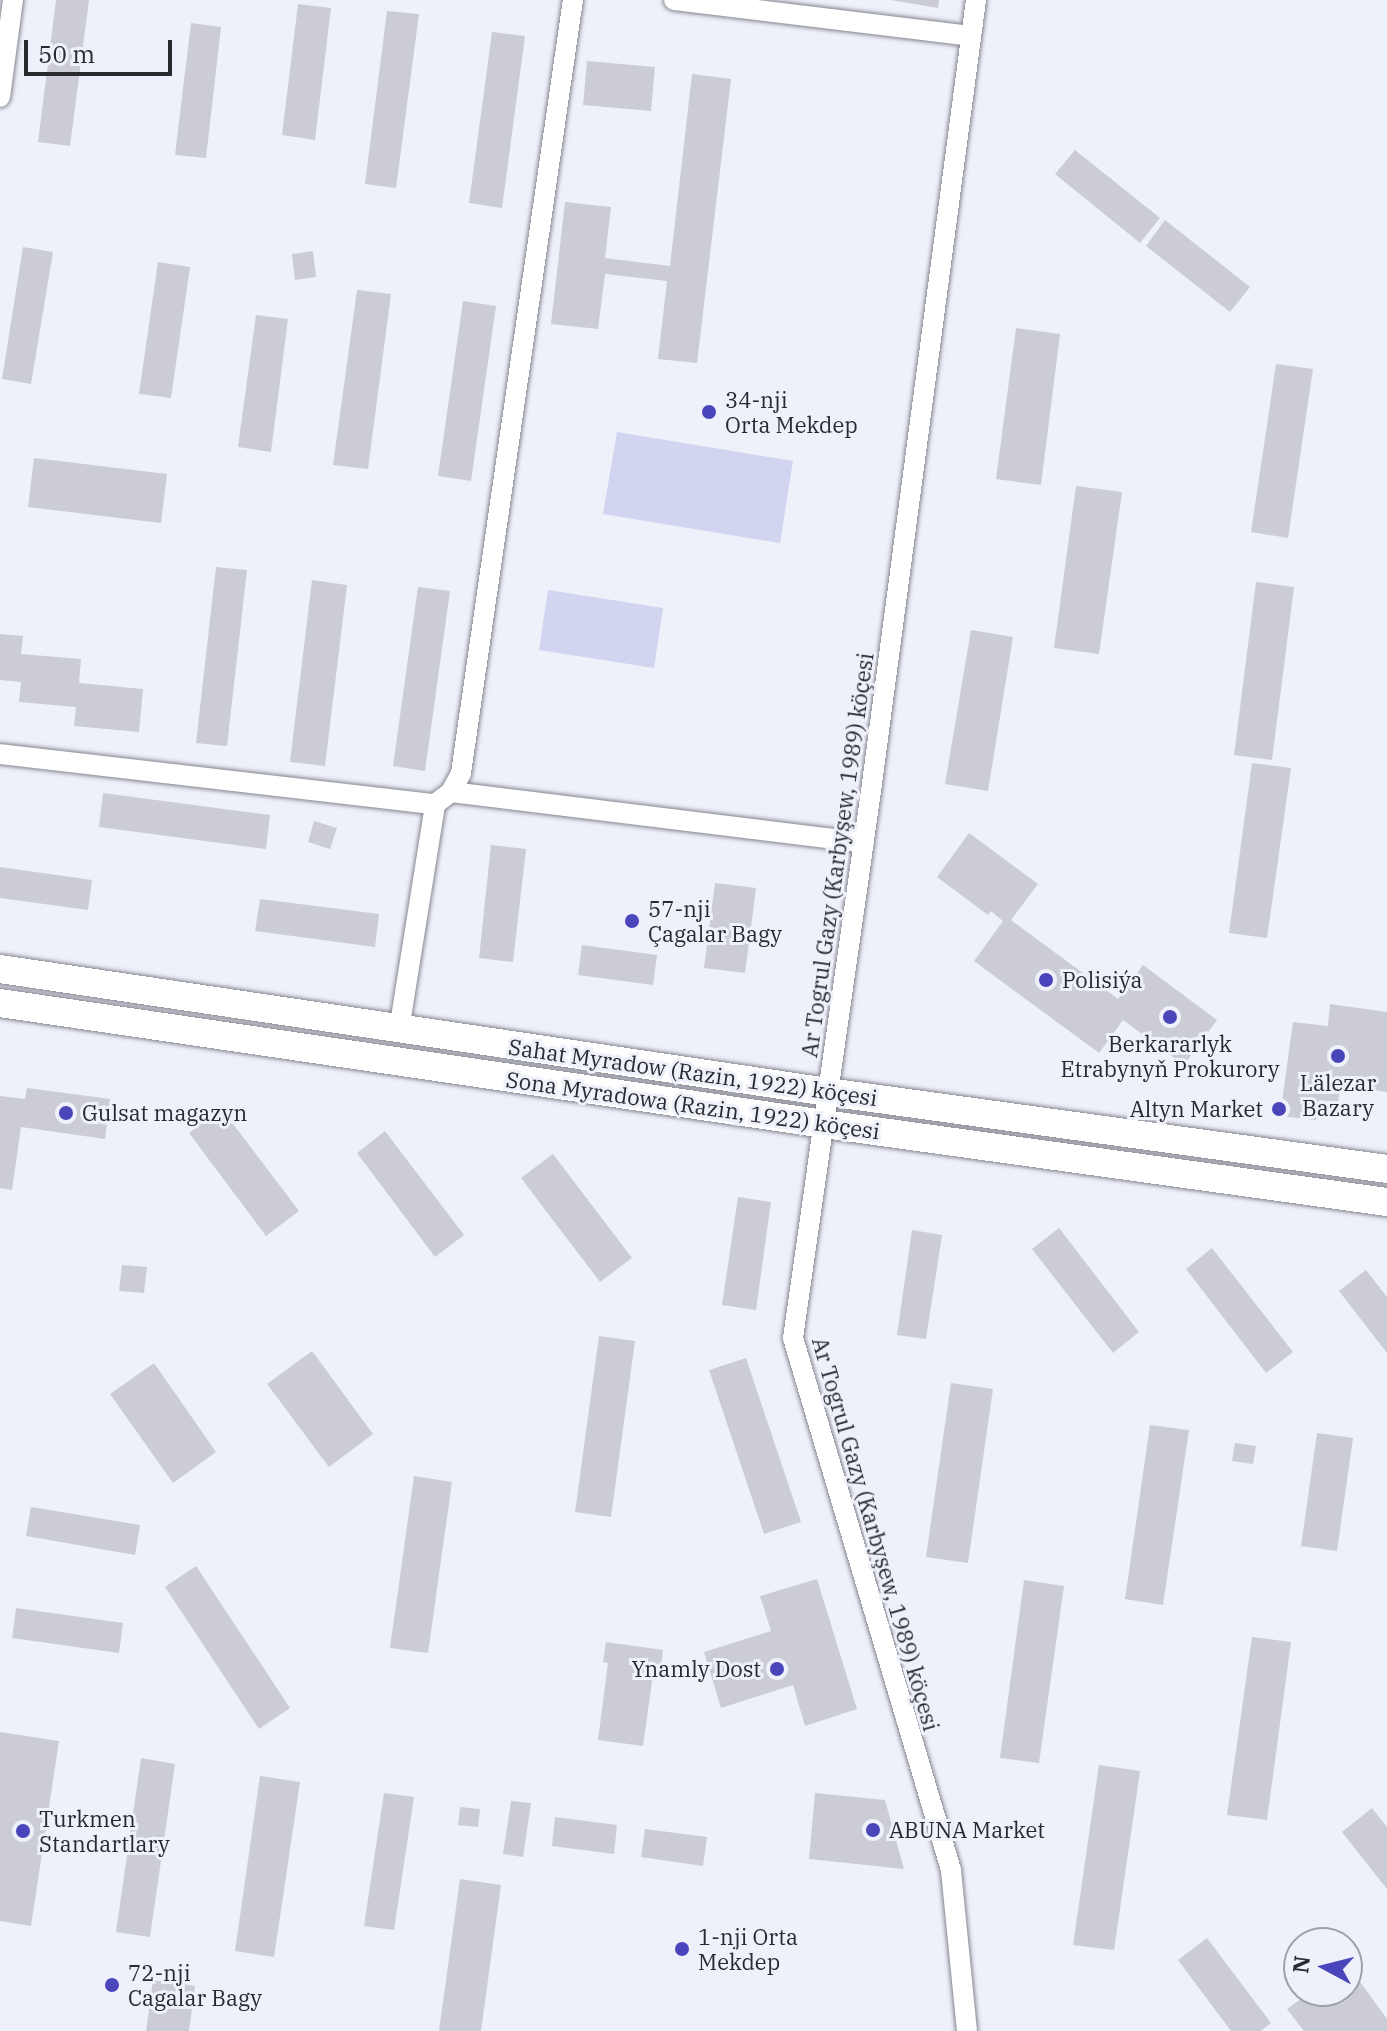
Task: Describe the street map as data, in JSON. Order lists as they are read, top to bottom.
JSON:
{
  "streets": {
    "main road": ["Sahat Myradow (Razin, 1922) köçesi", "Sona Myradowa (Razin, 1922) köçesi"],
    "street": ["Ar Togrul Gazy (Karbyşew, 1989) köçesi"]
  },
  "crossings": [
    ["Ar Togrul Gazy (Karbyşew, 1989) köçesi", "Sahat Myradow (Razin, 1922) köçesi"],
    ["Ar Togrul Gazy (Karbyşew, 1989) köçesi", "Sona Myradowa (Razin, 1922) köçesi"]
  ],
  "places": [
    "34-nji Orta Mekdep",
    "57-nji Çagalar Bagy",
    "Polisiýa",
    "Berkararlyk Etrabynyň Prokurory",
    "Lälezar Bazary",
    "Altyn Market",
    "Gulsat magazyn",
    "Ynamly Dost",
    "ABUNA Market",
    "Turkmen Standartlary",
    "1-nji Orta Mekdep",
    "72-nji Cagalar Bagy"
  ],
  "scale_bar": "50 m",
  "north": "left"
}
